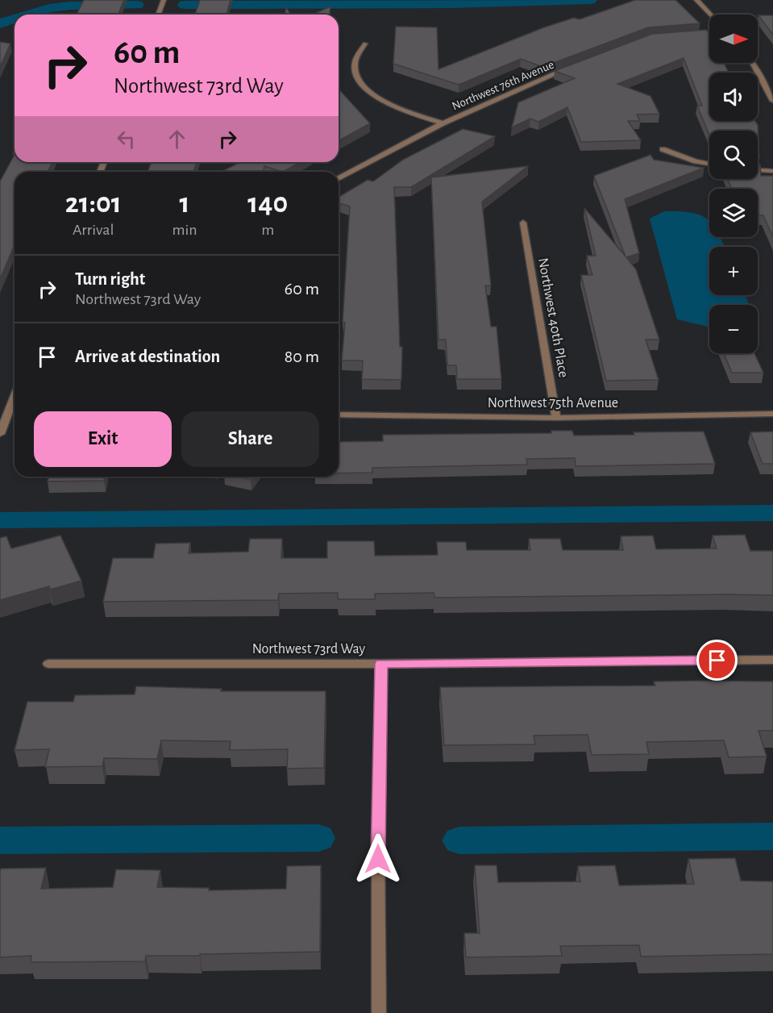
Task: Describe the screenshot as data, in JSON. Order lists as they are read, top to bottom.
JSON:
{
  "streets": {
    "street": [
      "Northwest 76th Avenue",
      "Northwest 40th Place",
      "Northwest 75th Avenue",
      "Northwest 73rd Way"
    ]
  },
  "crossings": [
    ["Northwest 40th Place", "Northwest 75th Avenue"]
  ],
  "north": "right",
  "page": {
    "map_buttons": ["+", "−"],
    "turn": ["60 m", "Northwest 73rd Way"],
    "eta": [
      "21:01",
      "Arrival",
      "1",
      "min",
      "140",
      "m"
    ],
    "list": [
      {
        "name": "Turn right",
        "note": "Northwest 73rd Way",
        "value": "60 m"
      },
      {
        "name": "Arrive at destination",
        "value": "80 m"
      }
    ],
    "buttons": ["Exit", "Share"]
  }
}
